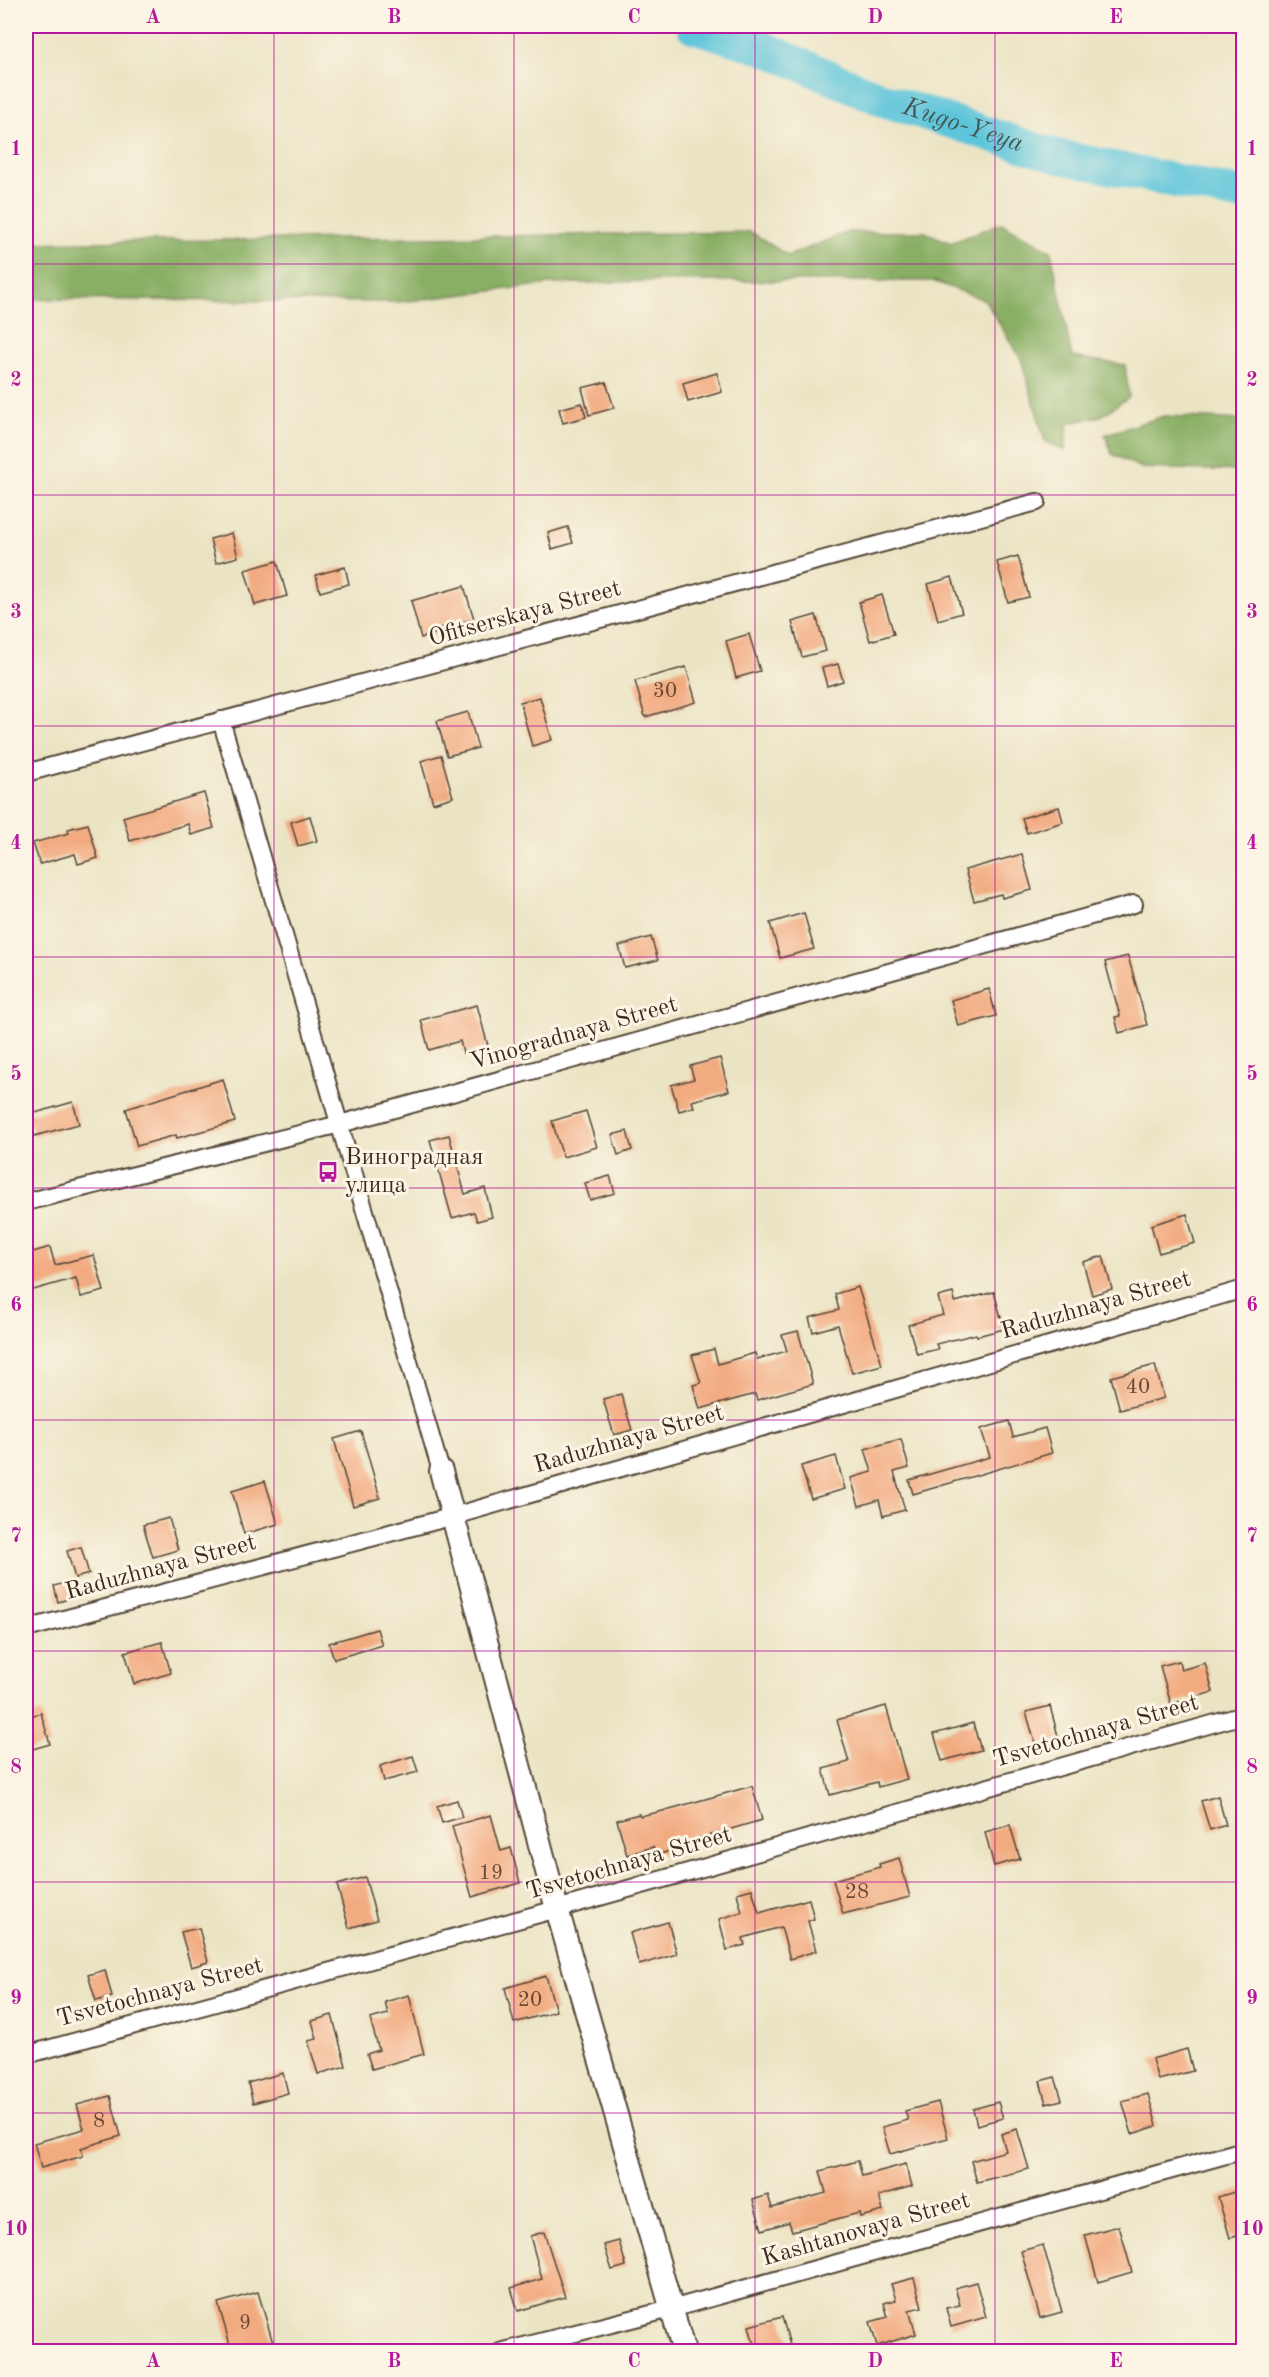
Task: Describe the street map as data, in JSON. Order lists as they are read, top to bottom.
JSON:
{
  "streets": {
    "street": [
      "Ofitserskaya Street",
      "Vinogradnaya Street",
      "Raduzhnaya Street",
      "Tsvetochnaya Street",
      "Kashtanovaya Street"
    ]
  },
  "water": ["Kugo-Yeya"],
  "places": {
    "bus stop": ["Виноградная улица"]
  },
  "house_numbers": [
    "30",
    "40",
    "19",
    "28",
    "20",
    "8",
    "9"
  ],
  "grid": {
    "columns": [
      "A",
      "B",
      "C",
      "D",
      "E"
    ],
    "rows": [
      "1",
      "2",
      "3",
      "4",
      "5",
      "6",
      "7",
      "8",
      "9",
      "10"
    ]
  }
}
